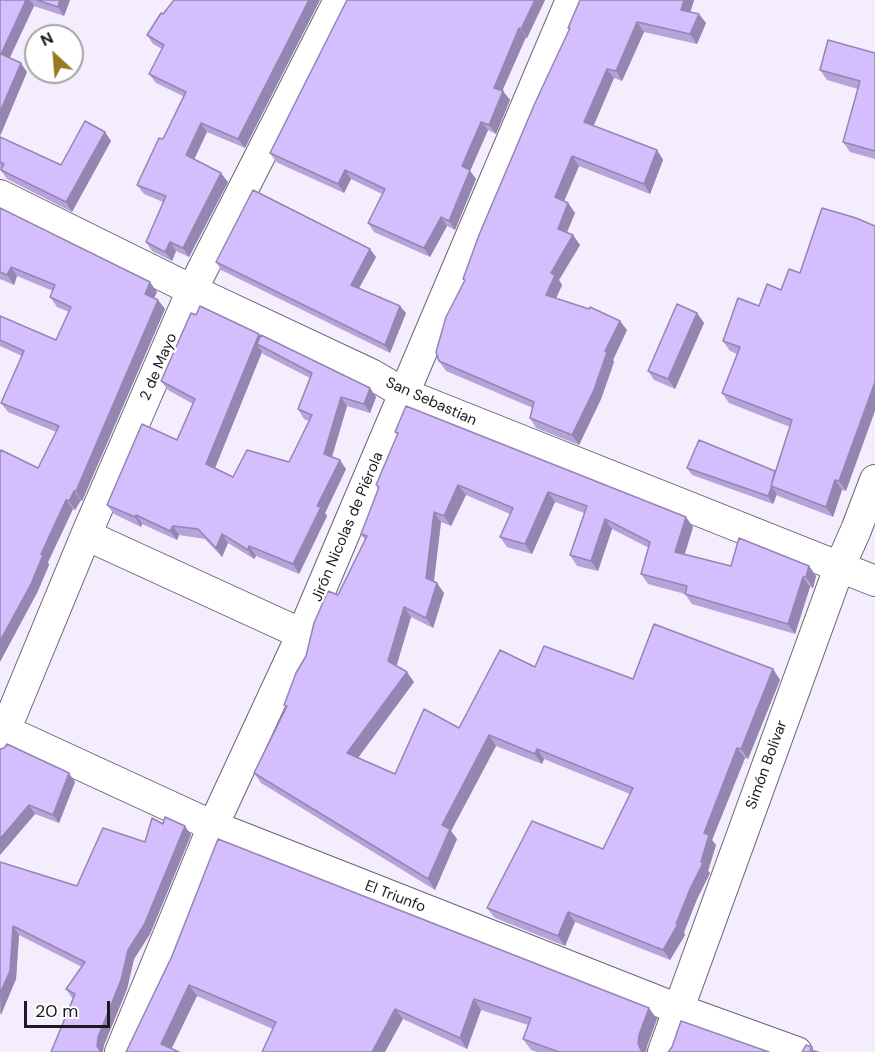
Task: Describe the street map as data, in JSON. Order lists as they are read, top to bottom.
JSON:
{
  "streets": {
    "street": [
      "2 de Mayo",
      "San Sebastian",
      "Jirón Nicolas de Piérola",
      "Simón Bolivar",
      "El Triunfo"
    ]
  },
  "crossings": [
    ["2 de Mayo", "San Sebastian"],
    ["2 de Mayo", "El Triunfo"],
    ["San Sebastian", "Jirón Nicolas de Piérola"],
    ["San Sebastian", "Simón Bolivar"],
    ["Jirón Nicolas de Piérola", "El Triunfo"],
    ["Simón Bolivar", "El Triunfo"]
  ],
  "scale_bar": "20 m",
  "north": "top left"
}
